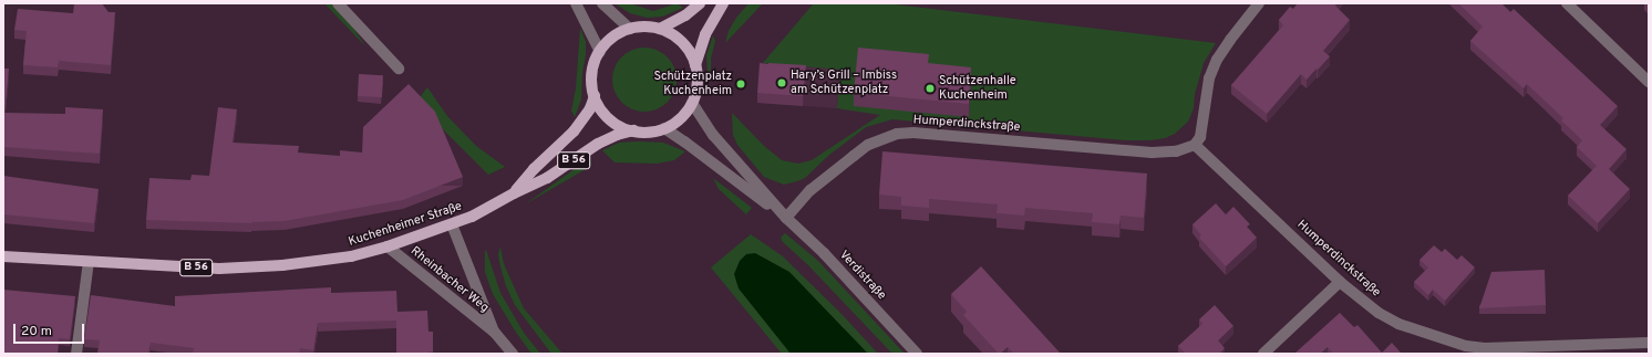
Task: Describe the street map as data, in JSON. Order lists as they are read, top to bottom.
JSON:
{
  "streets": {
    "main road": ["B 56", "Kuchenheimer Straße"],
    "street": ["Humperdinckstraße", "Verdistraße", "Rheinbacher Weg"]
  },
  "crossings": [
    ["Humperdinckstraße", "Verdistraße"],
    ["Kuchenheimer Straße", "Verdistraße"],
    ["Kuchenheimer Straße", "Rheinbacher Weg"]
  ],
  "places": ["Hary’s Grill – Imbiss am Schützenplatz", "Schützenplatz Kuchenheim", "Schützenhalle Kuchenheim"],
  "scale_bar": "20 m"
}
